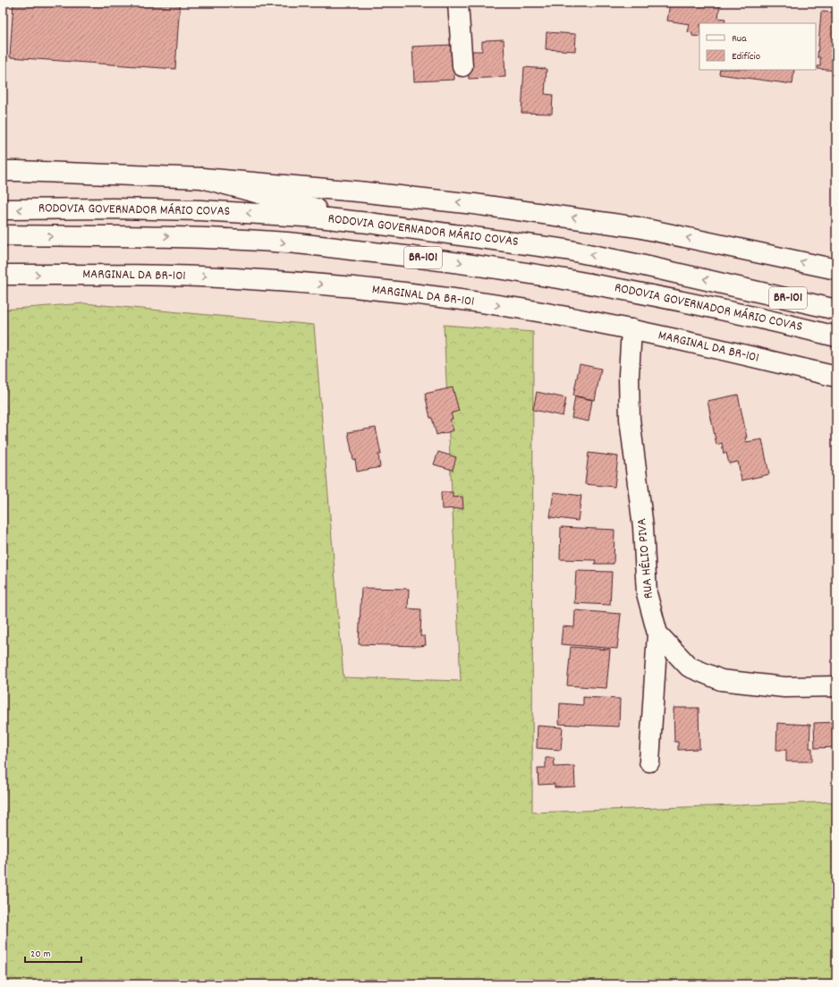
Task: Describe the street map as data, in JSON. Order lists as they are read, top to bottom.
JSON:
{
  "streets": {
    "main road": [
      "RODOVIA GOVERNADOR MÁRIO COVAS",
      "BR-101",
      "MARGINAL DA BR-101",
      "RUA HÉLIO PIVA"
    ]
  },
  "crossings": [
    ["MARGINAL DA BR-101", "RUA HÉLIO PIVA"]
  ],
  "legend": ["Rua", "Edifício"],
  "scale_bar": "20 m"
}
